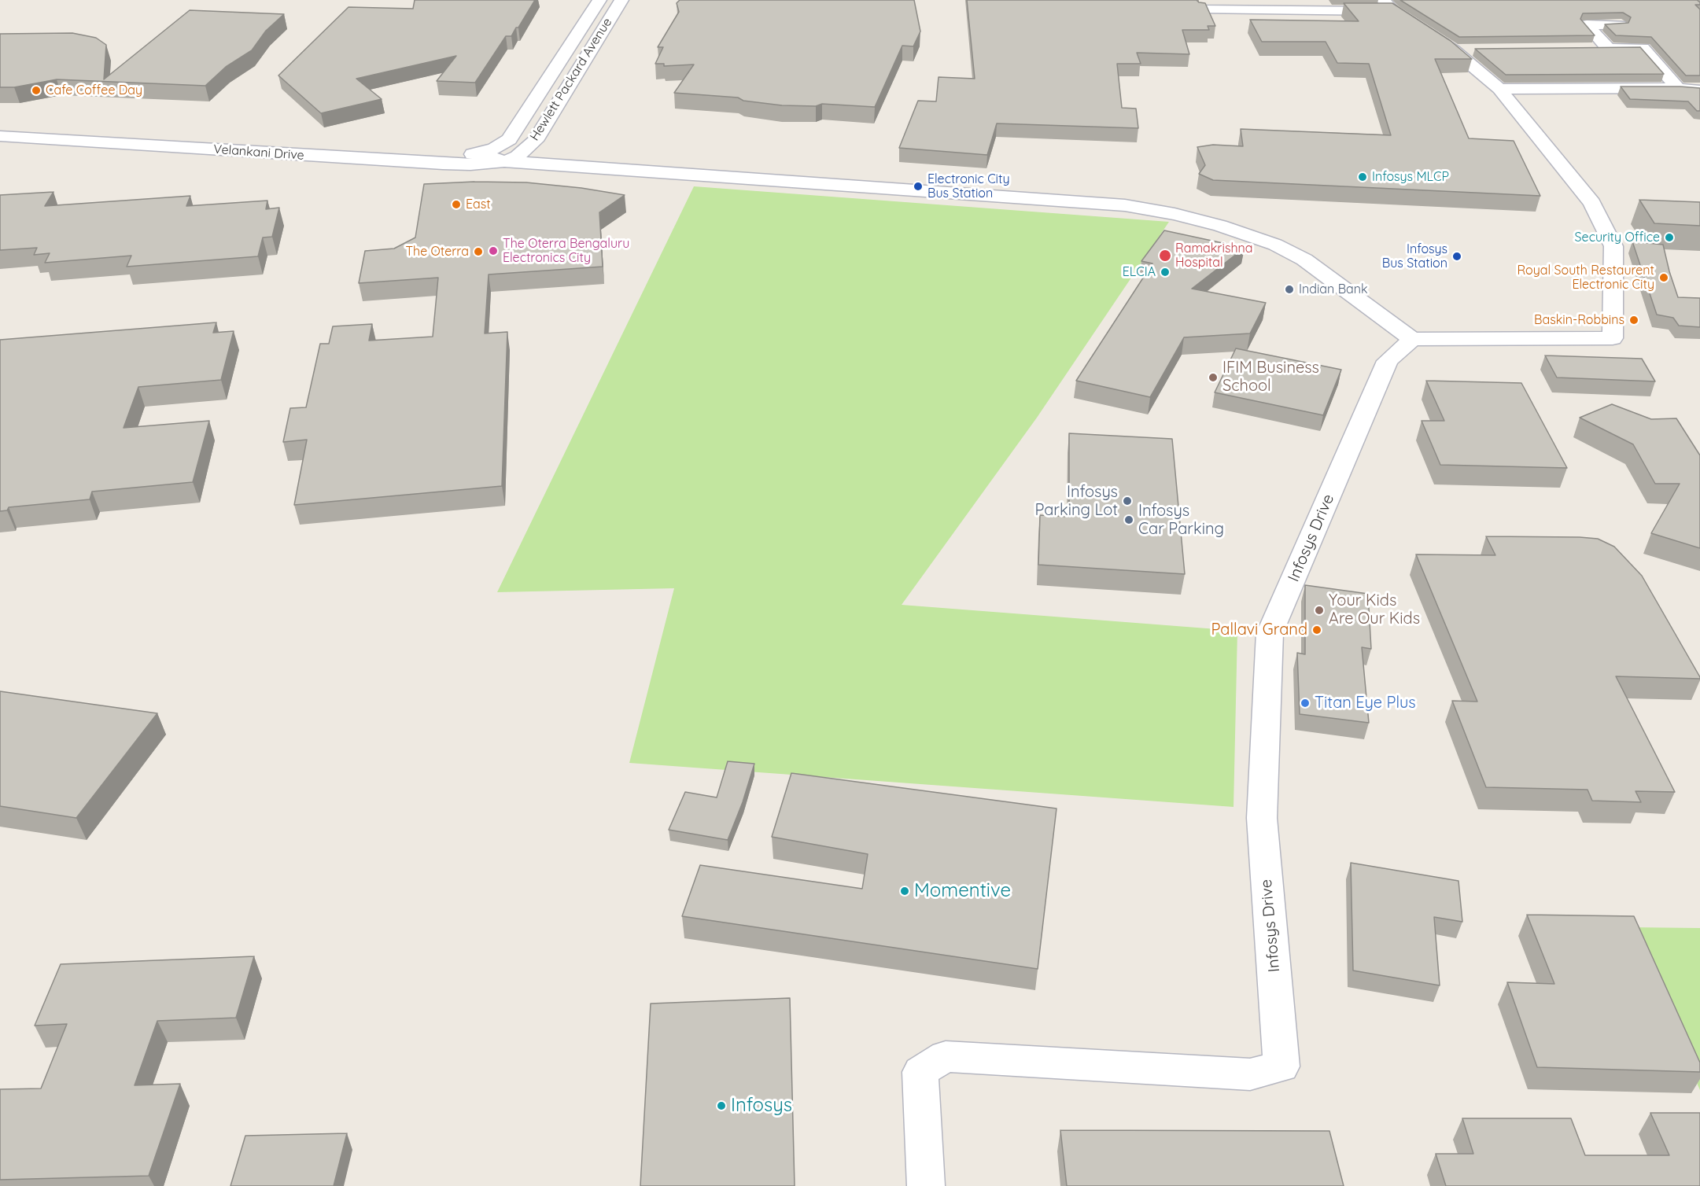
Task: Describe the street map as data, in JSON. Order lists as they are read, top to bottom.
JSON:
{
  "streets": {
    "street": ["Hewlett Packard Avenue", "Velankani Drive", "Infosys Drive"]
  },
  "crossings": [
    ["Hewlett Packard Avenue", "Velankani Drive"]
  ],
  "places": [
    "Cafe Coffee Day",
    "Infosys MLCP",
    "Electronic City Bus Station",
    "East",
    "Security Office",
    "The Oterra Bengaluru Electronics City",
    "The Oterra",
    "Ramakrishna Hospital",
    "Infosys Bus Station",
    "ELCIA",
    "Royal South Restaurent Electronic City",
    "Indian Bank",
    "Baskin-Robbins",
    "IFIM Business School",
    "Infosys Parking Lot",
    "Infosys Car Parking",
    "Your Kids Are Our Kids",
    "Pallavi Grand",
    "Titan Eye Plus",
    "Momentive",
    "Infosys"
  ]
}
